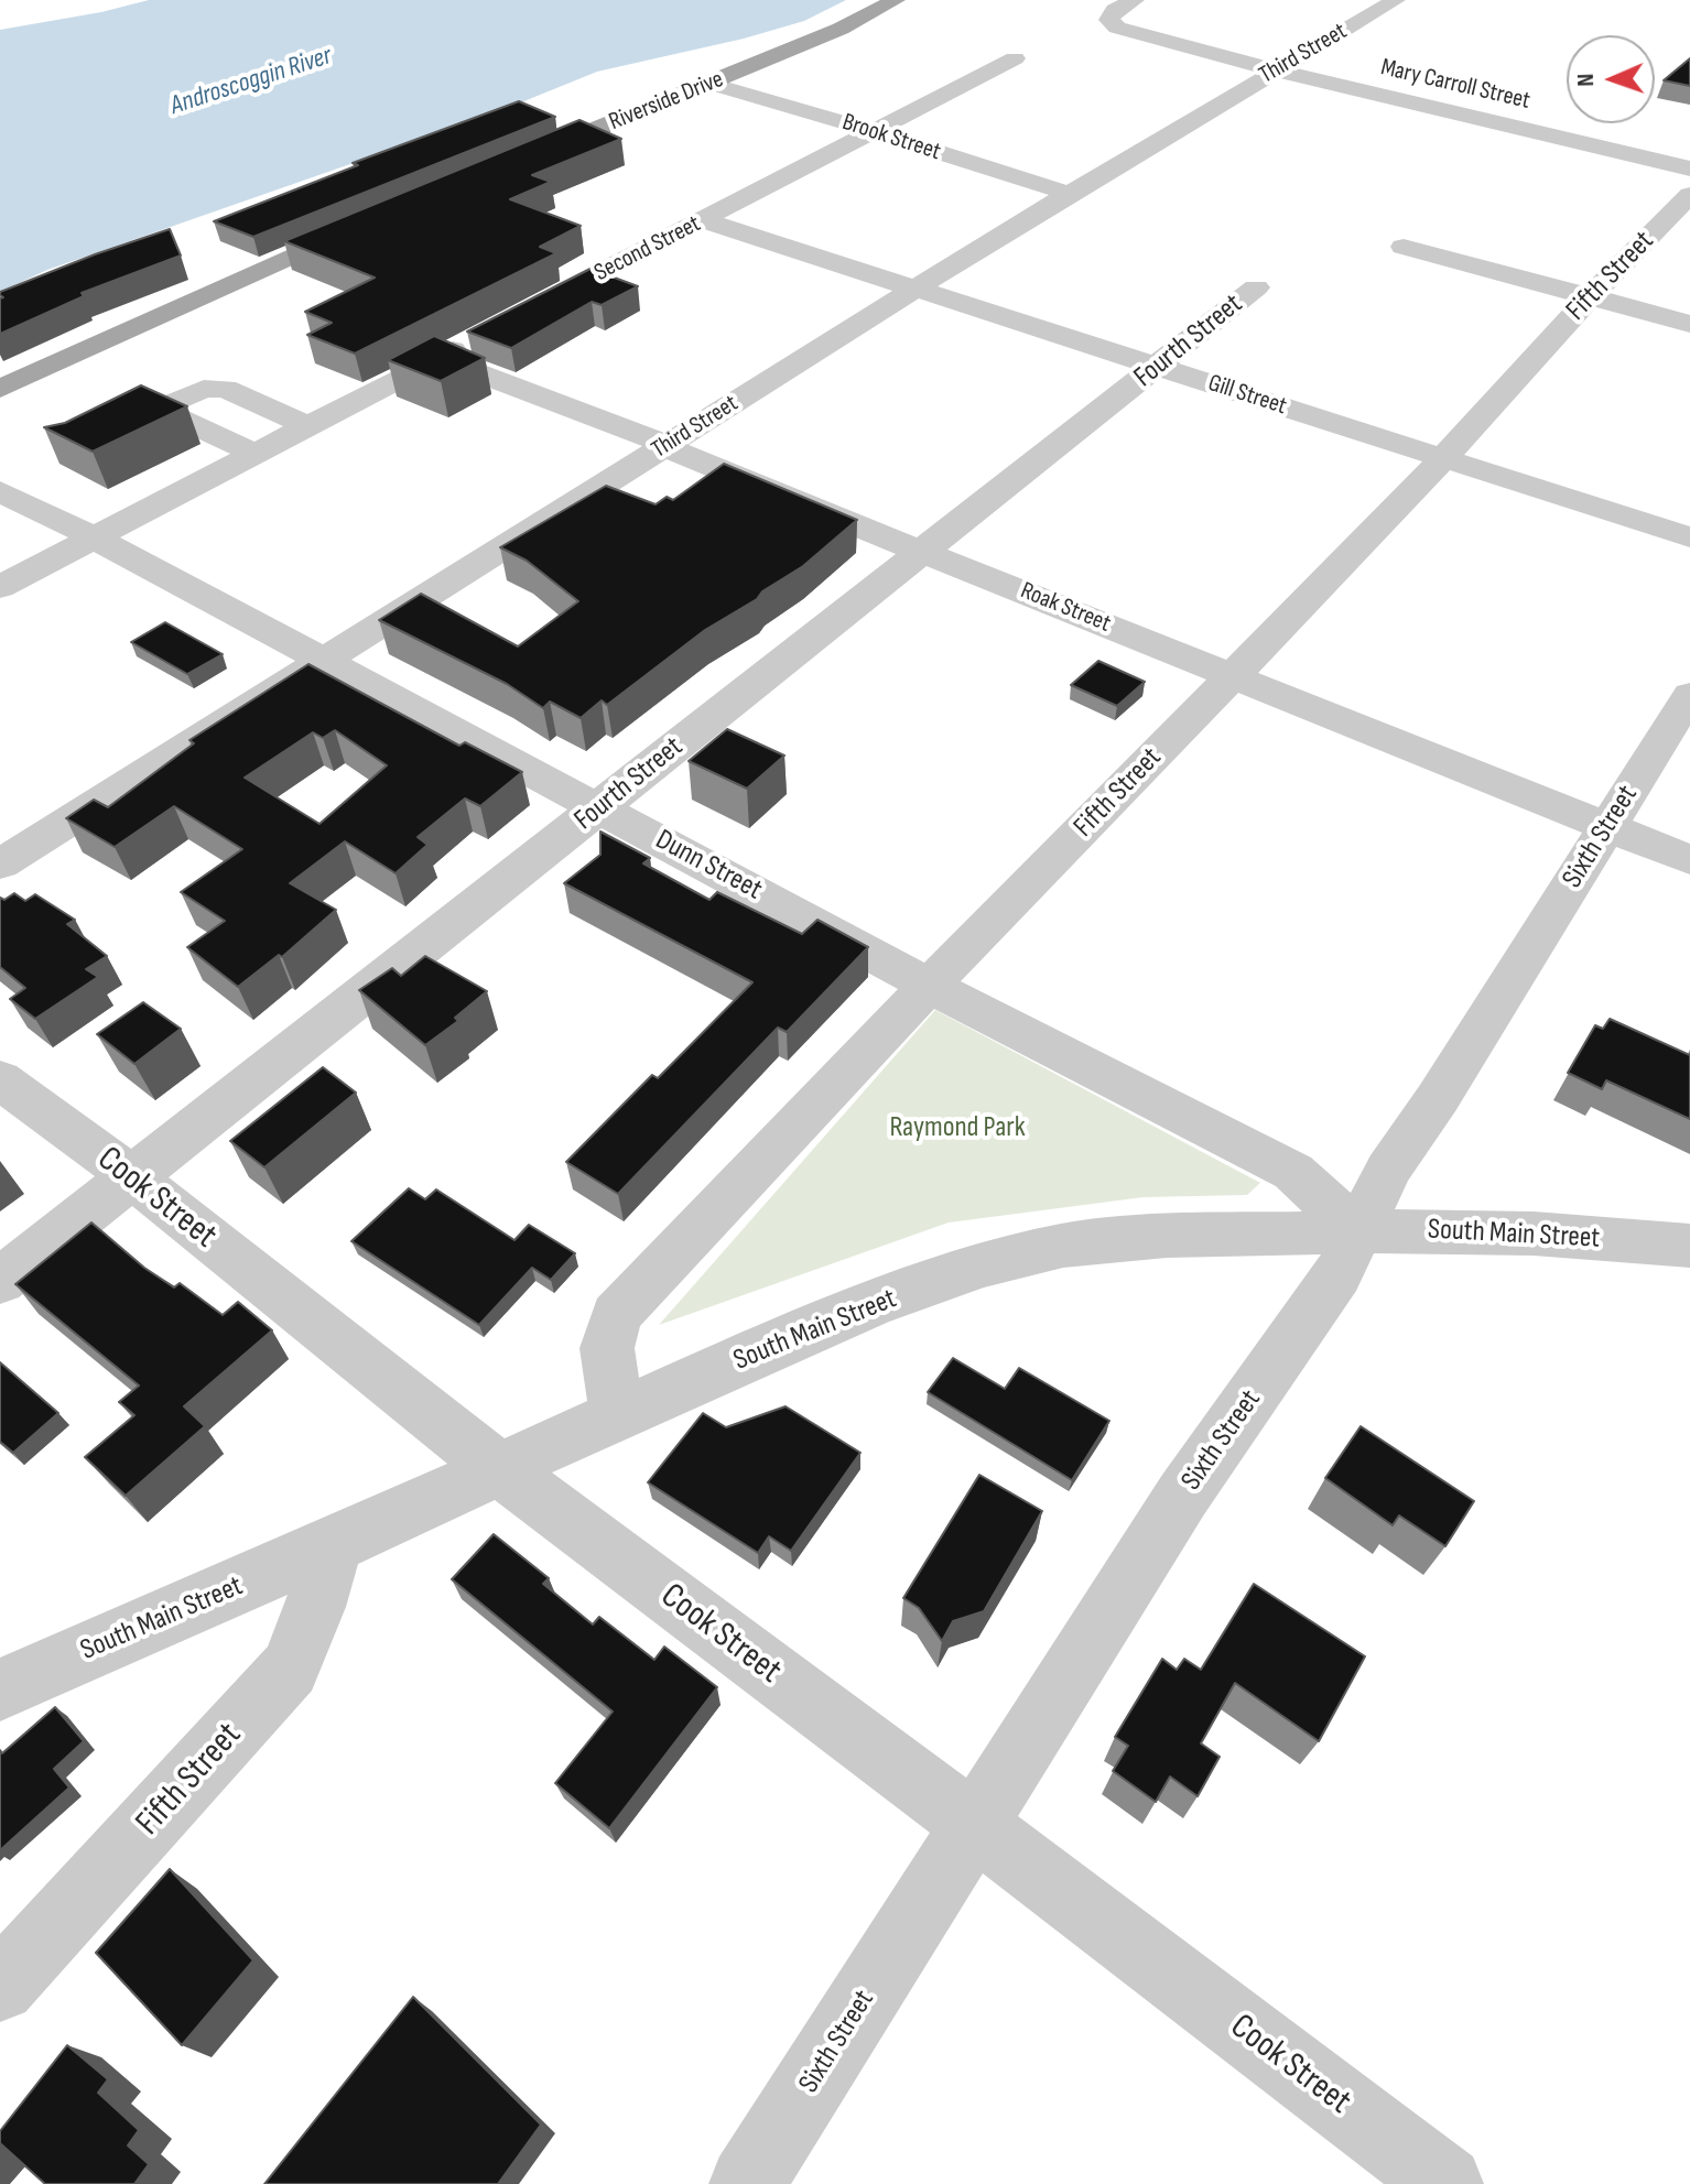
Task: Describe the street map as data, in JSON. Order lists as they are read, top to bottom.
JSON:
{
  "streets": {
    "main road": ["Riverside Drive"],
    "street": [
      "Third Street",
      "Mary Carroll Street",
      "Brook Street",
      "Second Street",
      "Fifth Street",
      "Fourth Street",
      "Gill Street",
      "Roak Street",
      "Sixth Street",
      "Dunn Street",
      "Cook Street",
      "South Main Street"
    ]
  },
  "crossings": [
    ["Third Street", "Mary Carroll Street"],
    ["Third Street", "Brook Street"],
    ["Third Street", "Gill Street"],
    ["Third Street", "Roak Street"],
    ["Third Street", "Dunn Street"],
    ["Riverside Drive", "Brook Street"],
    ["Brook Street", "Second Street"],
    ["Second Street", "Gill Street"],
    ["Fifth Street", "Gill Street"],
    ["Fifth Street", "Roak Street"],
    ["Fifth Street", "Dunn Street"],
    ["Fifth Street", "South Main Street"],
    ["Fourth Street", "Gill Street"],
    ["Fourth Street", "Roak Street"],
    ["Fourth Street", "Dunn Street"],
    ["Fourth Street", "Cook Street"],
    ["Roak Street", "Sixth Street"],
    ["Sixth Street", "Dunn Street"],
    ["Sixth Street", "Cook Street"],
    ["Sixth Street", "South Main Street"],
    ["Dunn Street", "South Main Street"],
    ["Cook Street", "South Main Street"]
  ],
  "water": ["Androscoggin River"],
  "parks": ["Raymond Park"],
  "north": "left"
}
